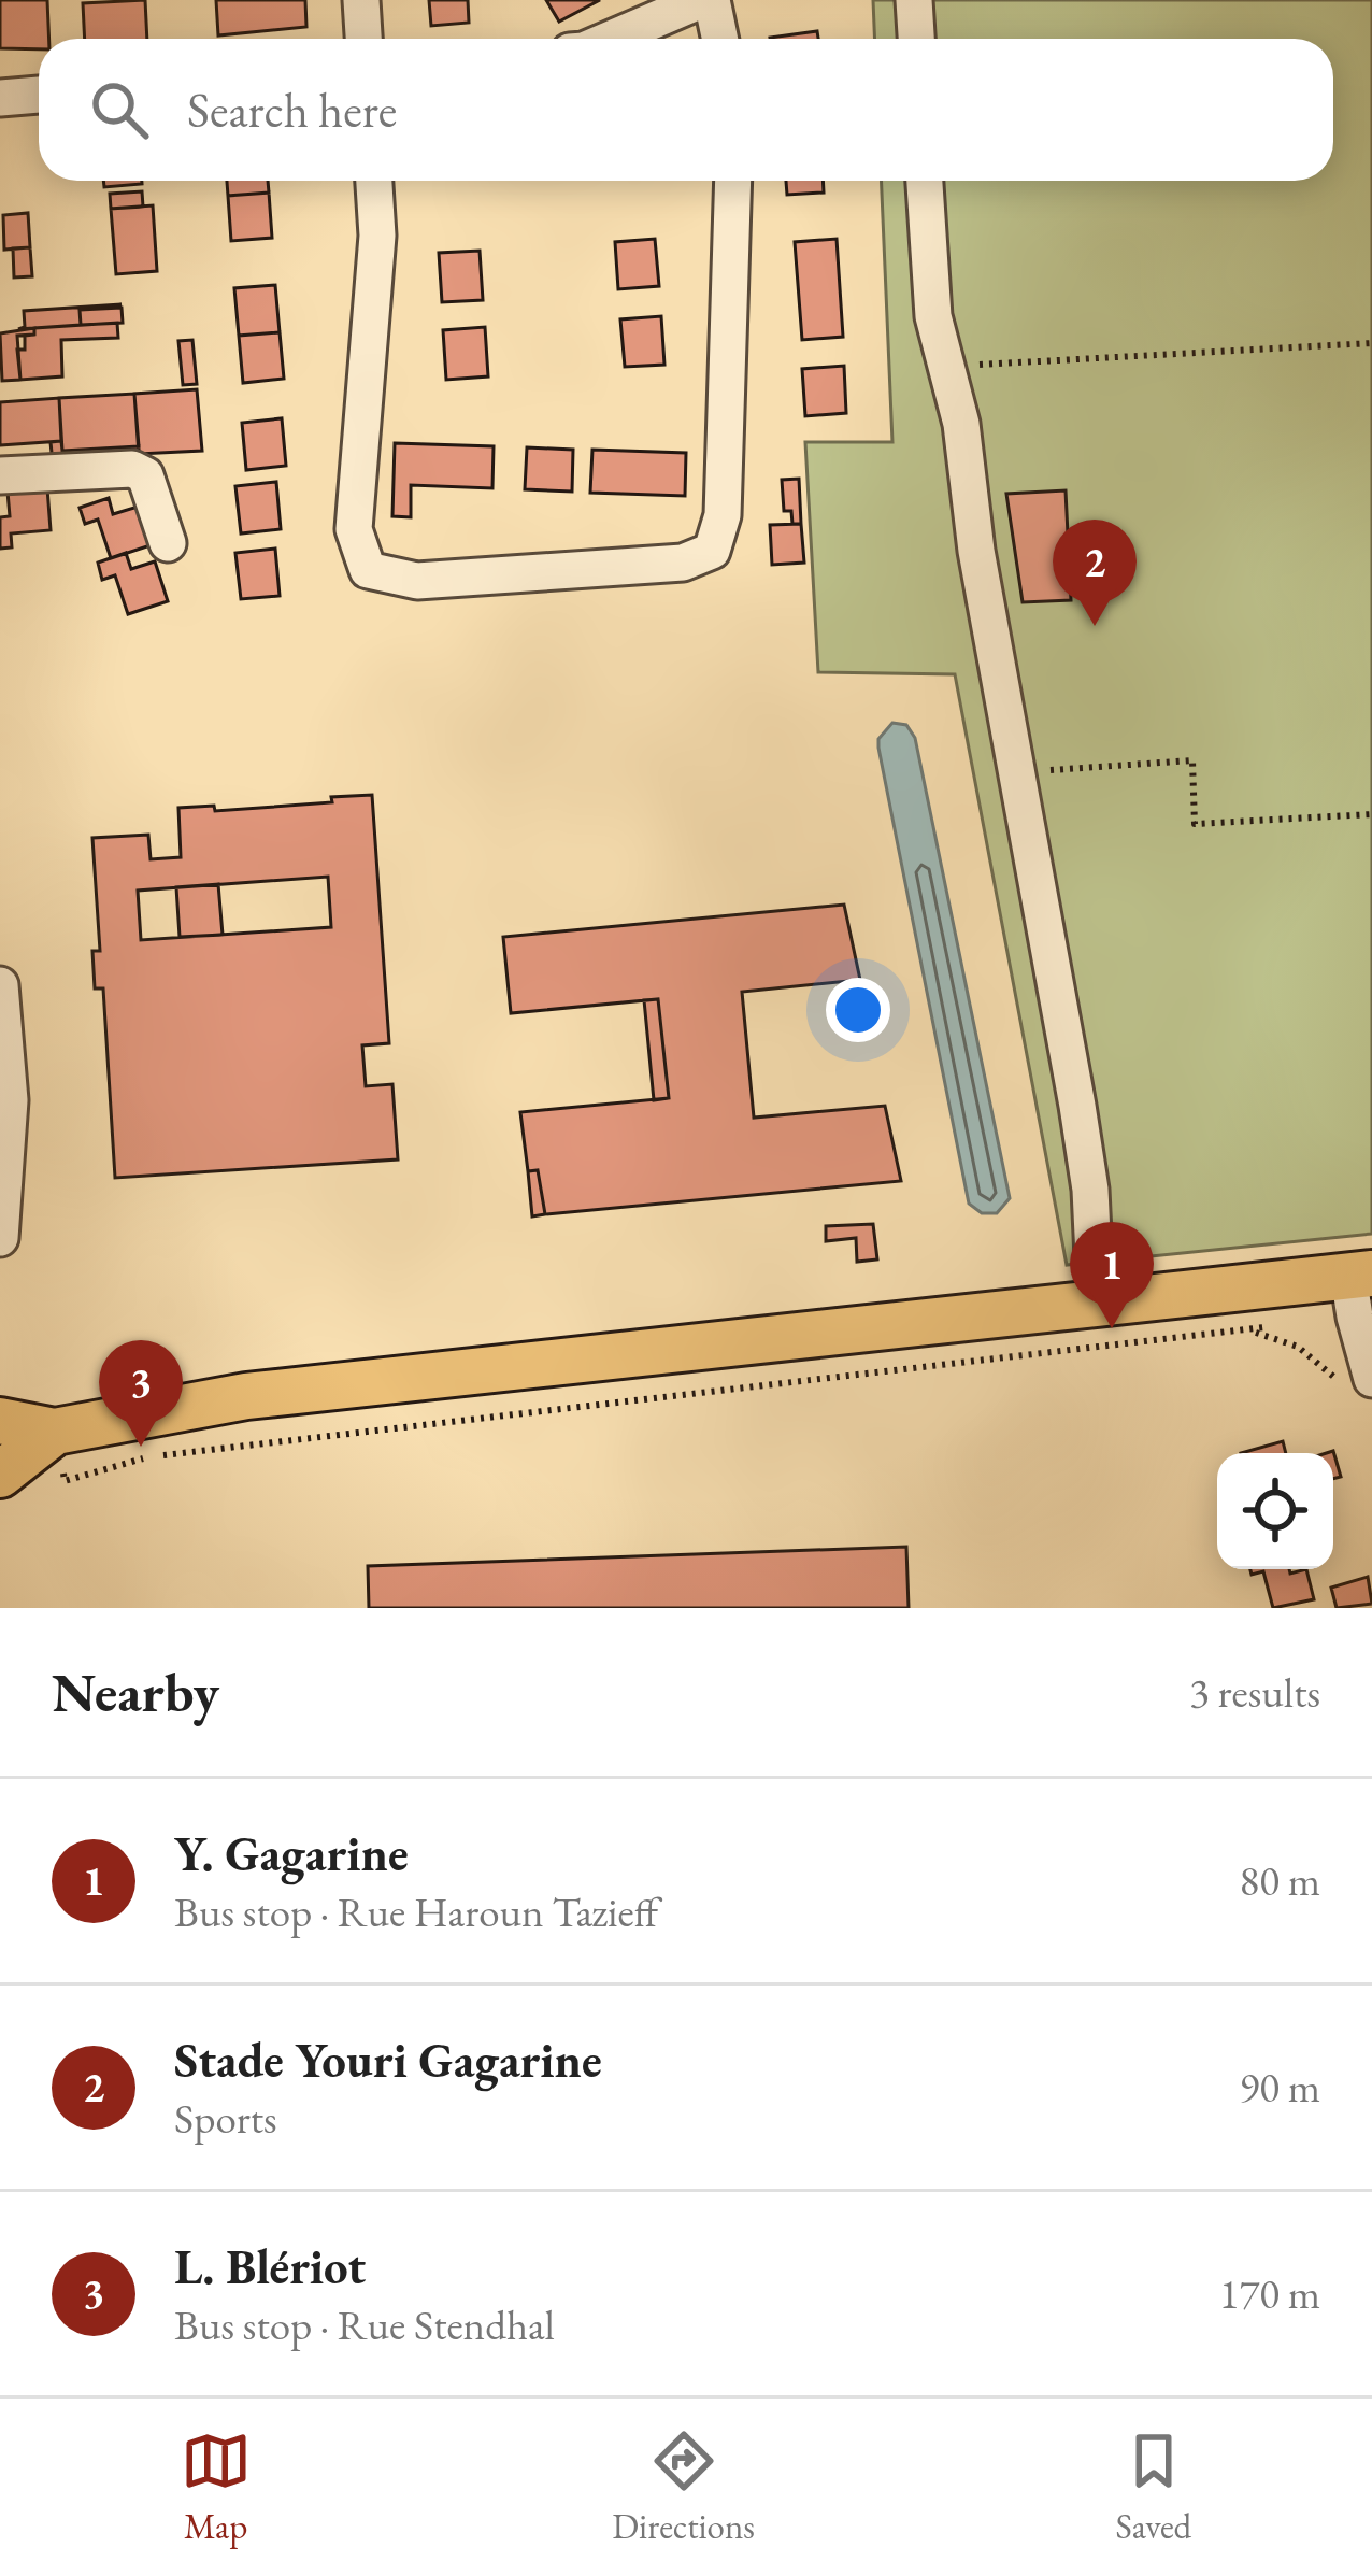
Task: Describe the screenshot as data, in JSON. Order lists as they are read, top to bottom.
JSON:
{
  "page": {
    "search": "Search here",
    "pins": ["2", "1", "3"],
    "heading": ["Nearby", "3 results"],
    "list": [
      {
        "mark": "1",
        "name": "Y. Gagarine",
        "note": "Bus stop · Rue Haroun Tazieff",
        "value": "80 m"
      },
      {
        "mark": "2",
        "name": "Stade Youri Gagarine",
        "note": "Sports",
        "value": "90 m"
      },
      {
        "mark": "3",
        "name": "L. Blériot",
        "note": "Bus stop · Rue Stendhal",
        "value": "170 m"
      }
    ],
    "nav": ["Map", "Directions", "Saved"]
  }
}
